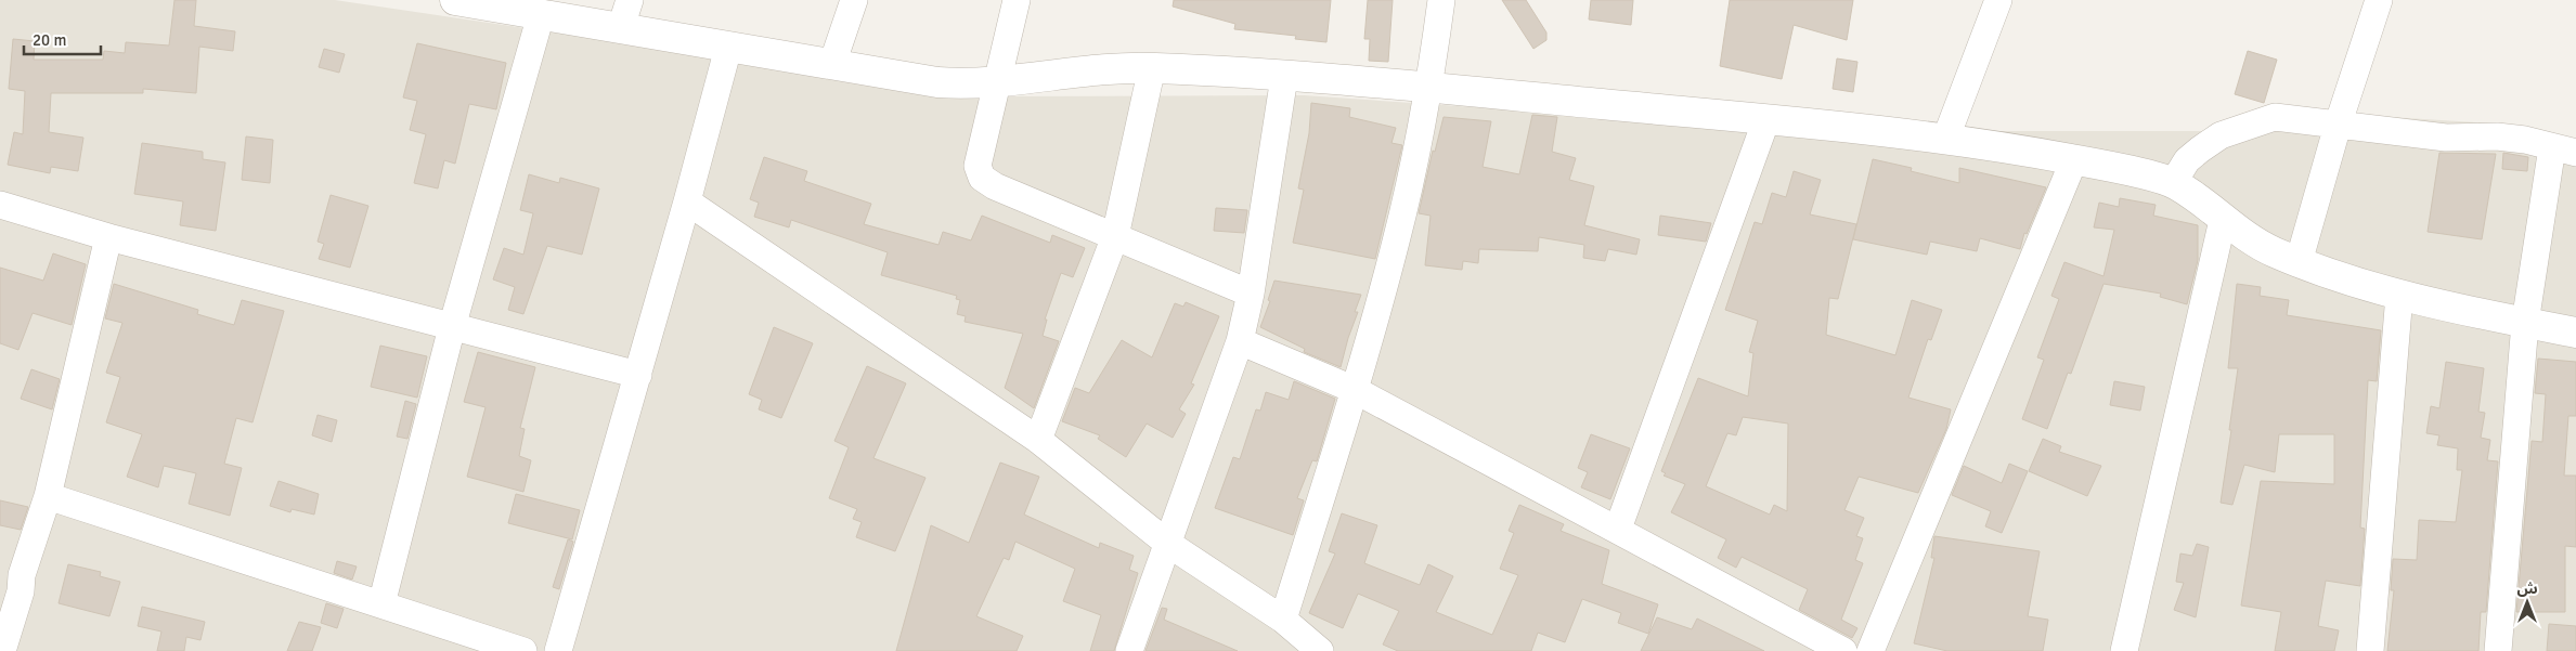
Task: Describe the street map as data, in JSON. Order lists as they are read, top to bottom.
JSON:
{
  "scale_bar": "20 m",
  "north": "top"
}
